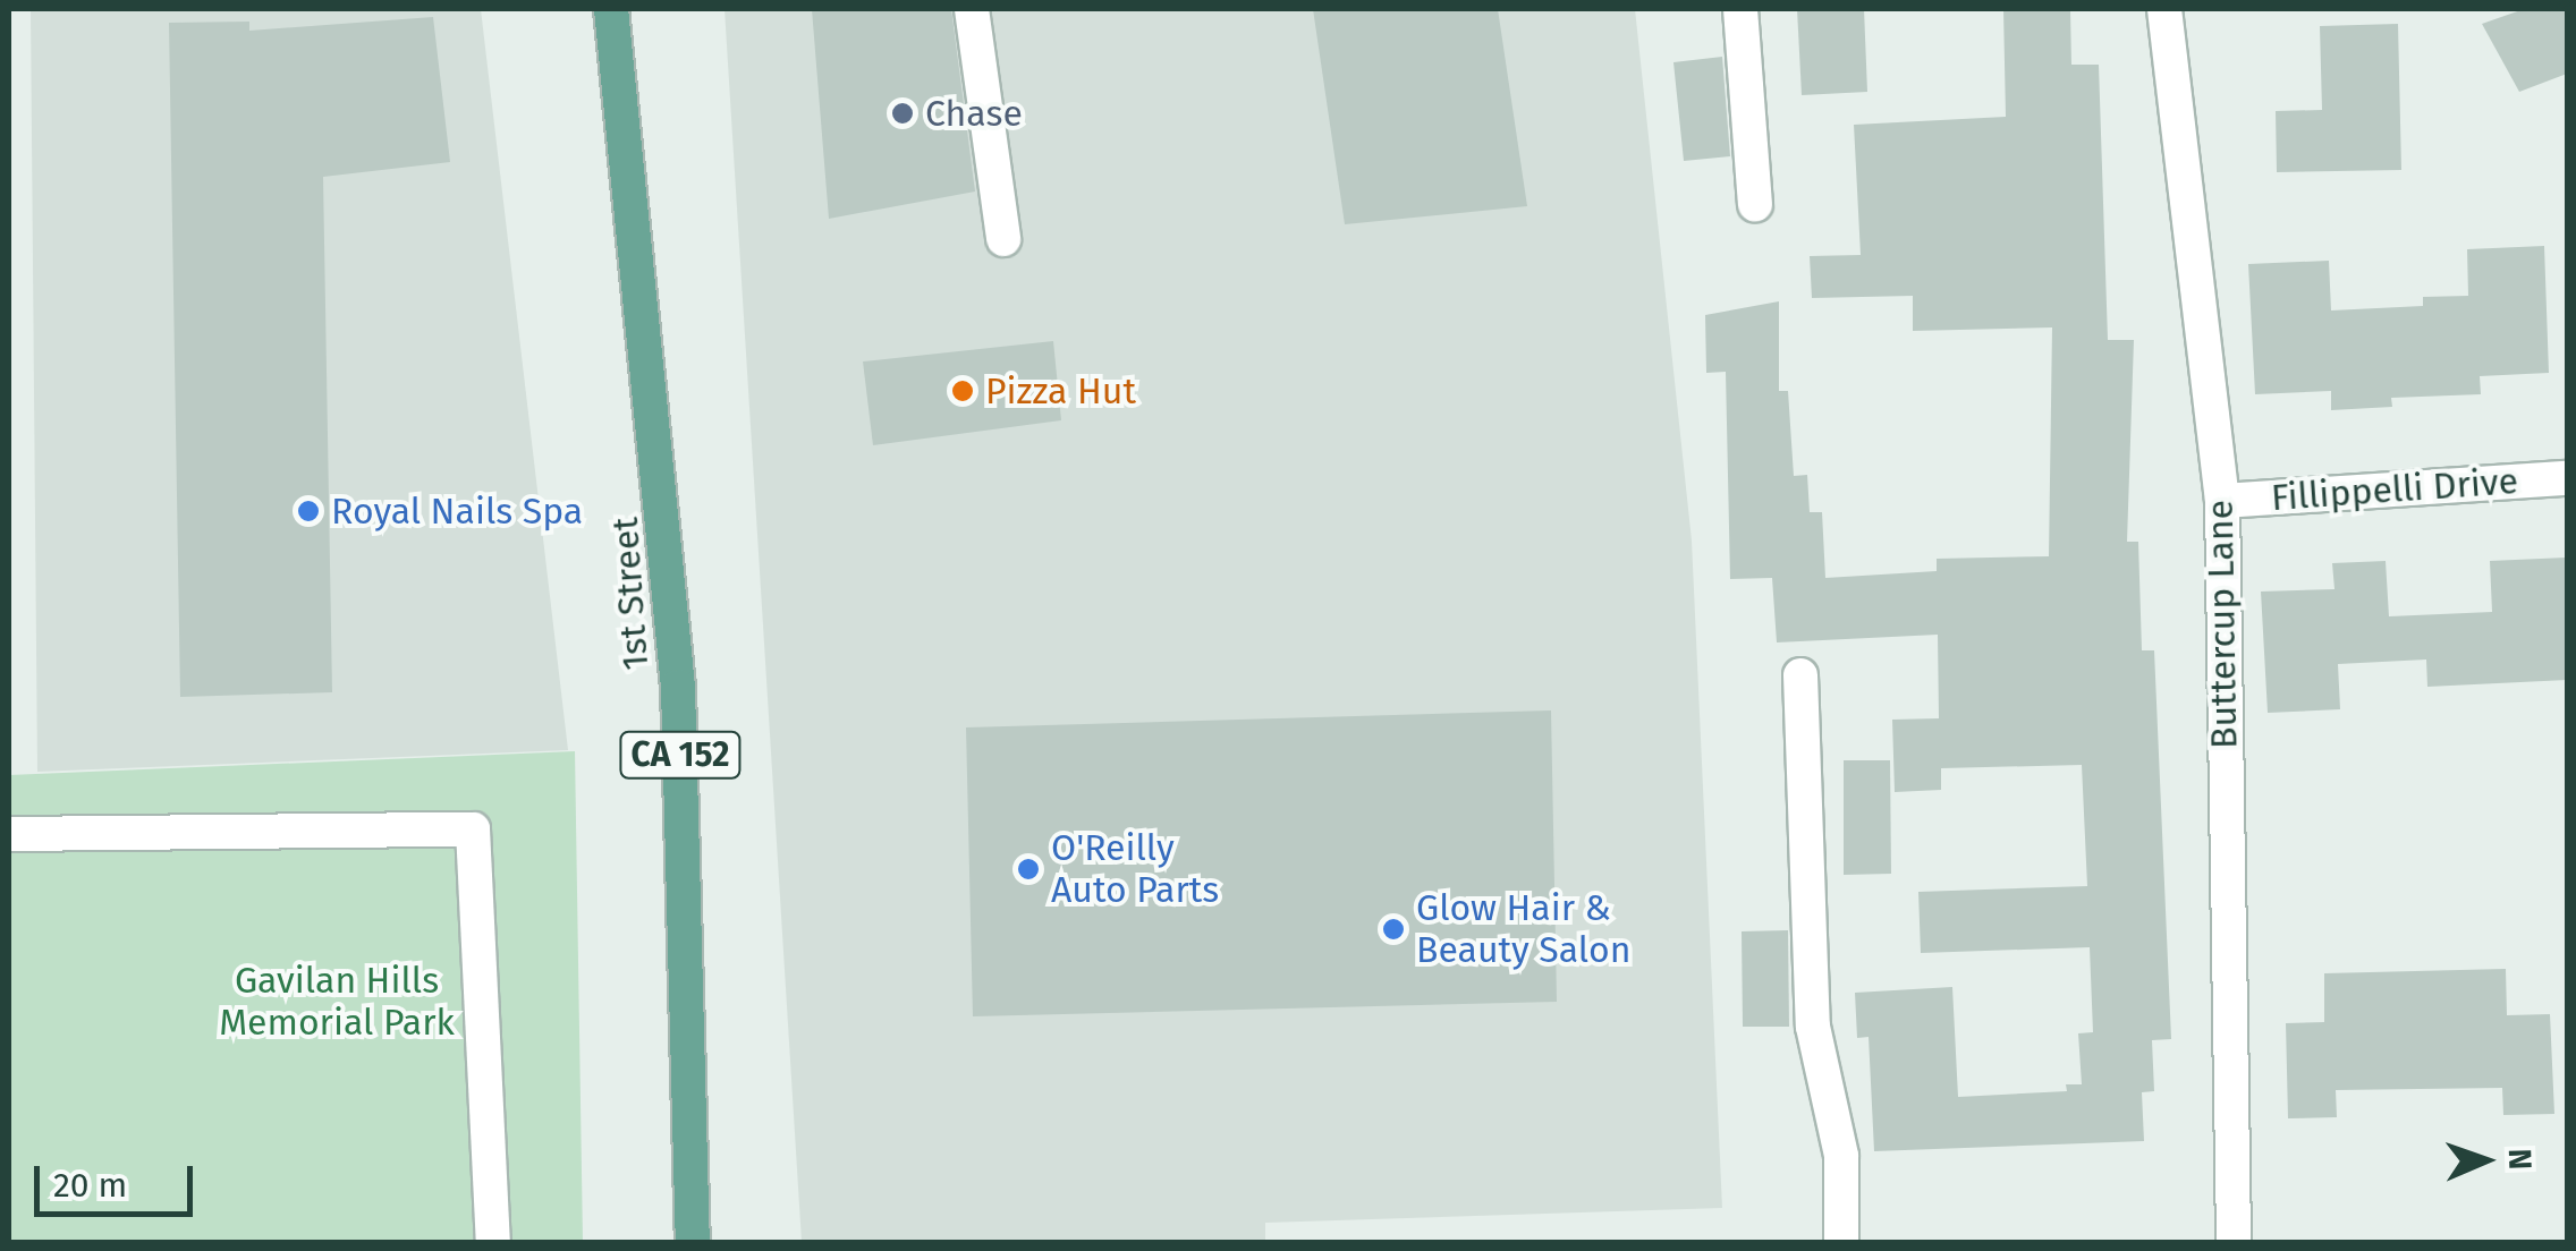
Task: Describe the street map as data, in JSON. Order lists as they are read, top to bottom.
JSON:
{
  "streets": {
    "main road": ["1st Street", "CA 152"],
    "street": ["Fillippelli Drive", "Buttercup Lane"]
  },
  "crossings": [
    ["Fillippelli Drive", "Buttercup Lane"]
  ],
  "parks": ["Gavilan Hills Memorial Park"],
  "places": [
    "Chase",
    "Pizza Hut",
    "Royal Nails Spa",
    "O'Reilly Auto Parts",
    "Glow Hair & Beauty Salon"
  ],
  "scale_bar": "20 m",
  "north": "right"
}
